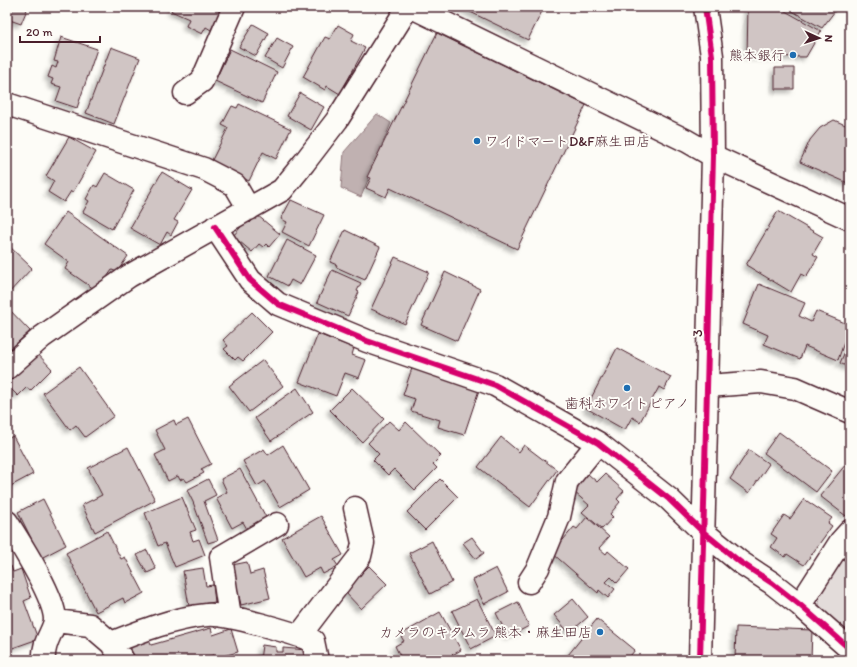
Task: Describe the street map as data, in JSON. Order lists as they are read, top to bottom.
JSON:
{
  "streets": {
    "street": ["3"]
  },
  "places": [
    "熊本銀行",
    "ワイドマートD&F麻生田店",
    "歯科ホワイトピアノ",
    "カメラのキタムラ 熊本・麻生田店"
  ],
  "scale_bar": "20 m",
  "north": "right"
}
